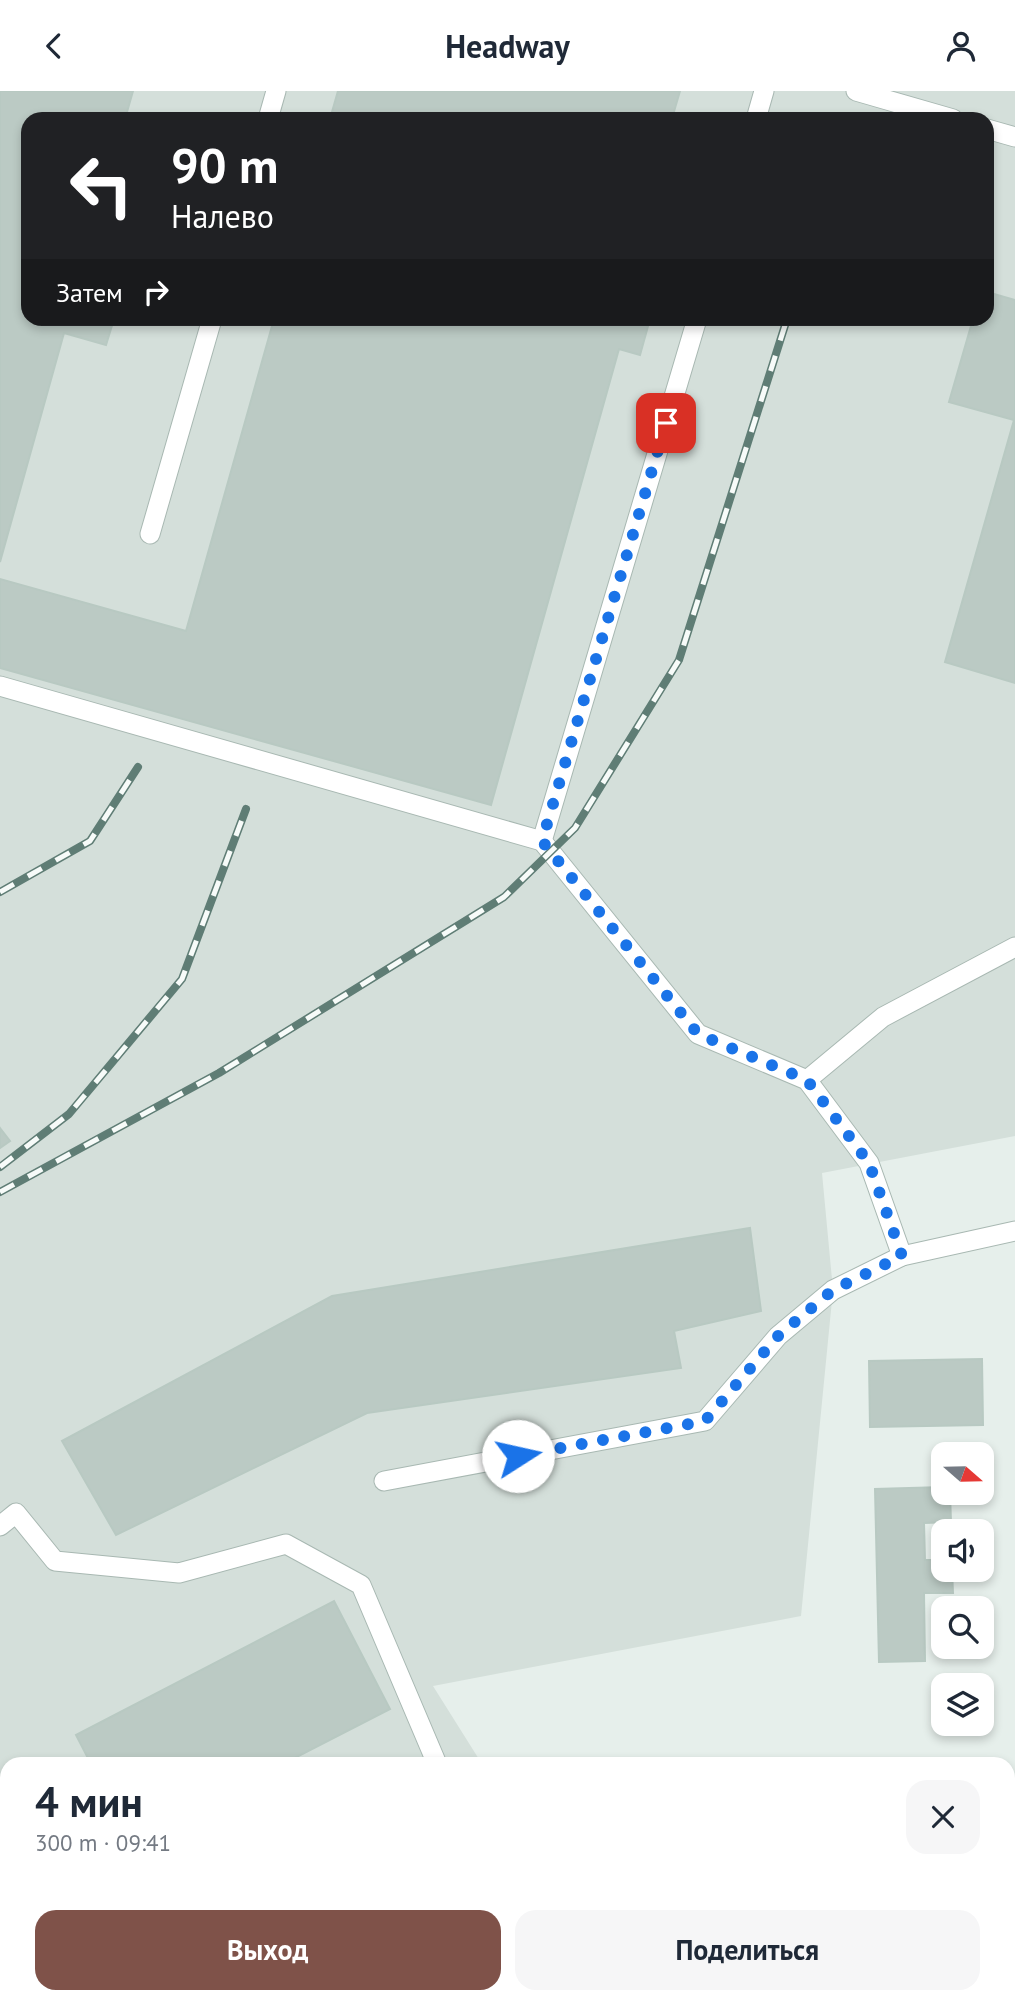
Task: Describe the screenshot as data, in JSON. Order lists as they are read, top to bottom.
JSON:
{
  "north": "right",
  "page": {
    "header": "Headway",
    "turn": ["90 m", "Налево"],
    "then": "Затем",
    "heading": ["4 мин", "300 m · 09:41"],
    "buttons": ["Выход", "Поделиться"]
  }
}
